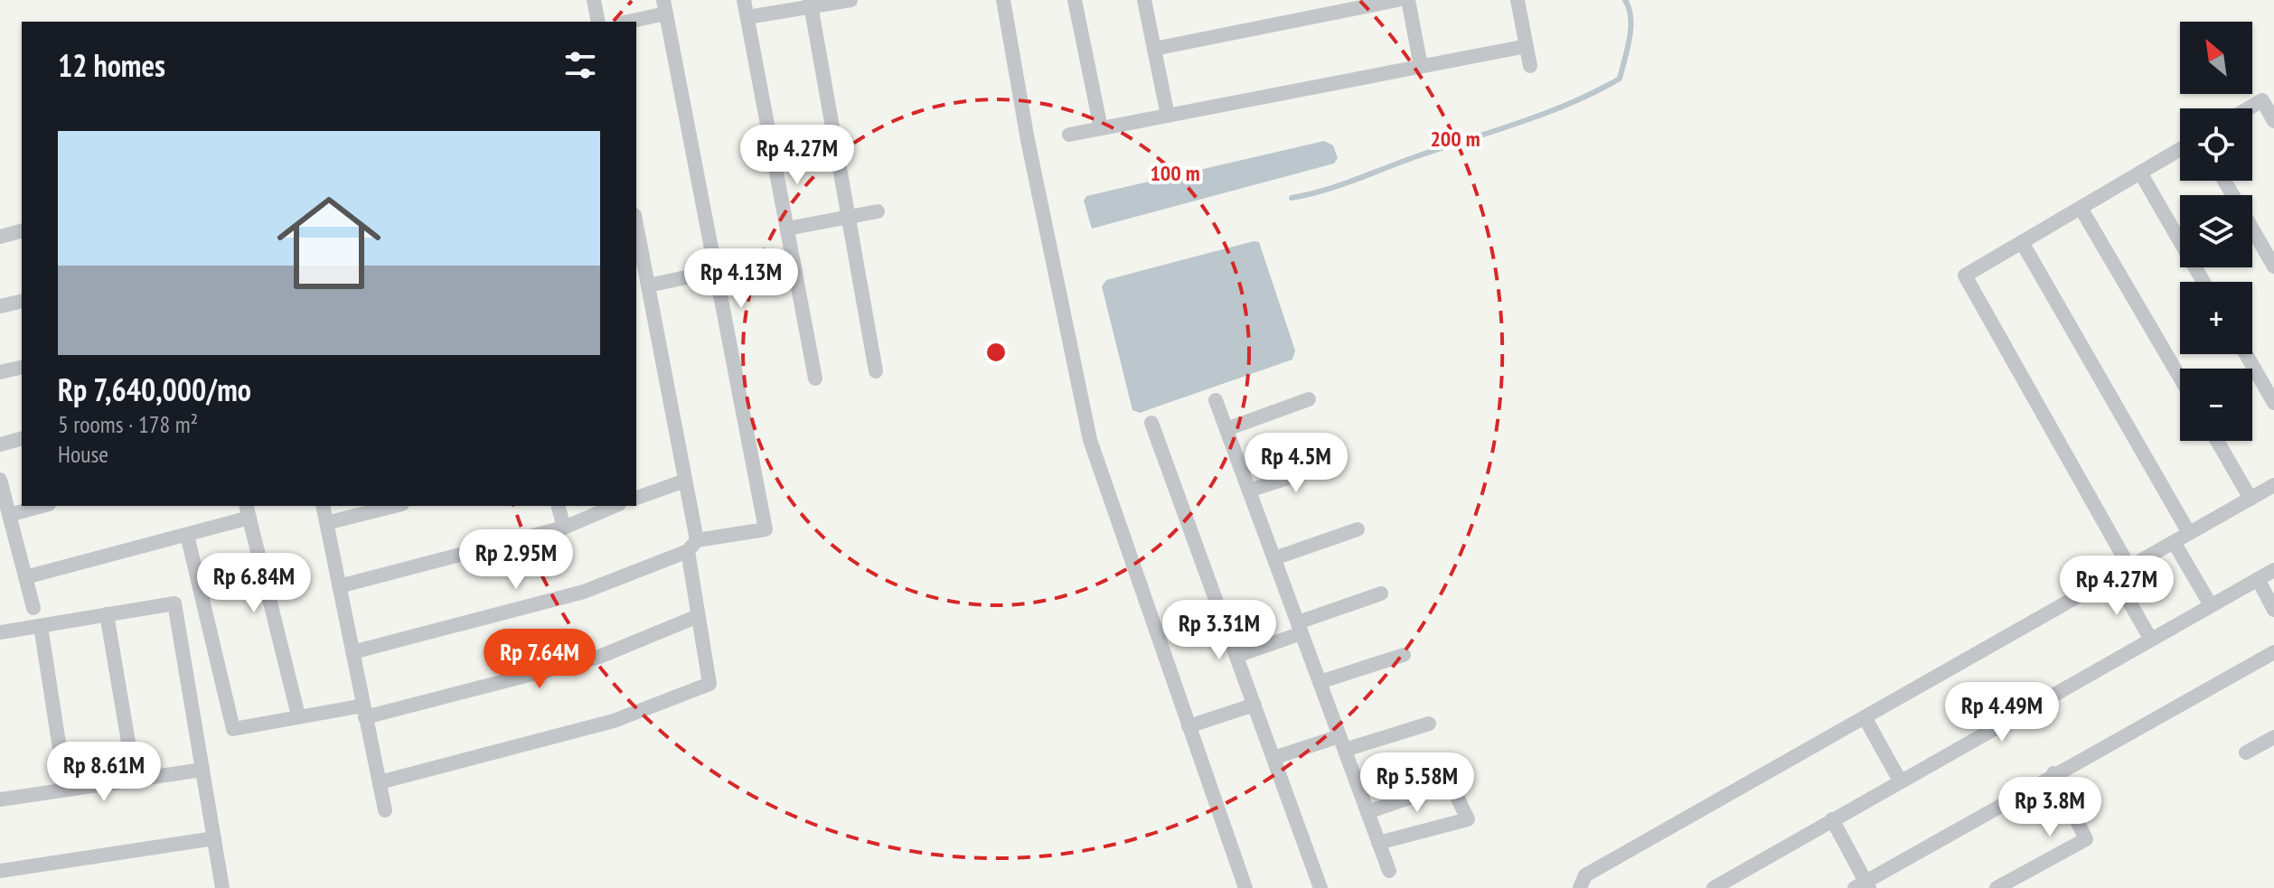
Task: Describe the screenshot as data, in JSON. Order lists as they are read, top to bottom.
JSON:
{
  "north": "top left",
  "page": {
    "map_buttons": ["+", "−"],
    "heading": "12 homes",
    "list": [
      {
        "name": "Rp 7,640,000/mo",
        "note": "5 rooms · 178 m² · House"
      }
    ],
    "price": [
      "Rp 4.27M",
      "Rp 4.13M",
      "Rp 4.5M",
      "Rp 2.95M",
      "Rp 6.84M",
      "Rp 4.27M",
      "Rp 3.31M",
      "Rp 7.64M",
      "Rp 4.49M",
      "Rp 8.61M",
      "Rp 5.58M",
      "Rp 3.8M"
    ]
  },
  "rings": ["200 m", "100 m"]
}
